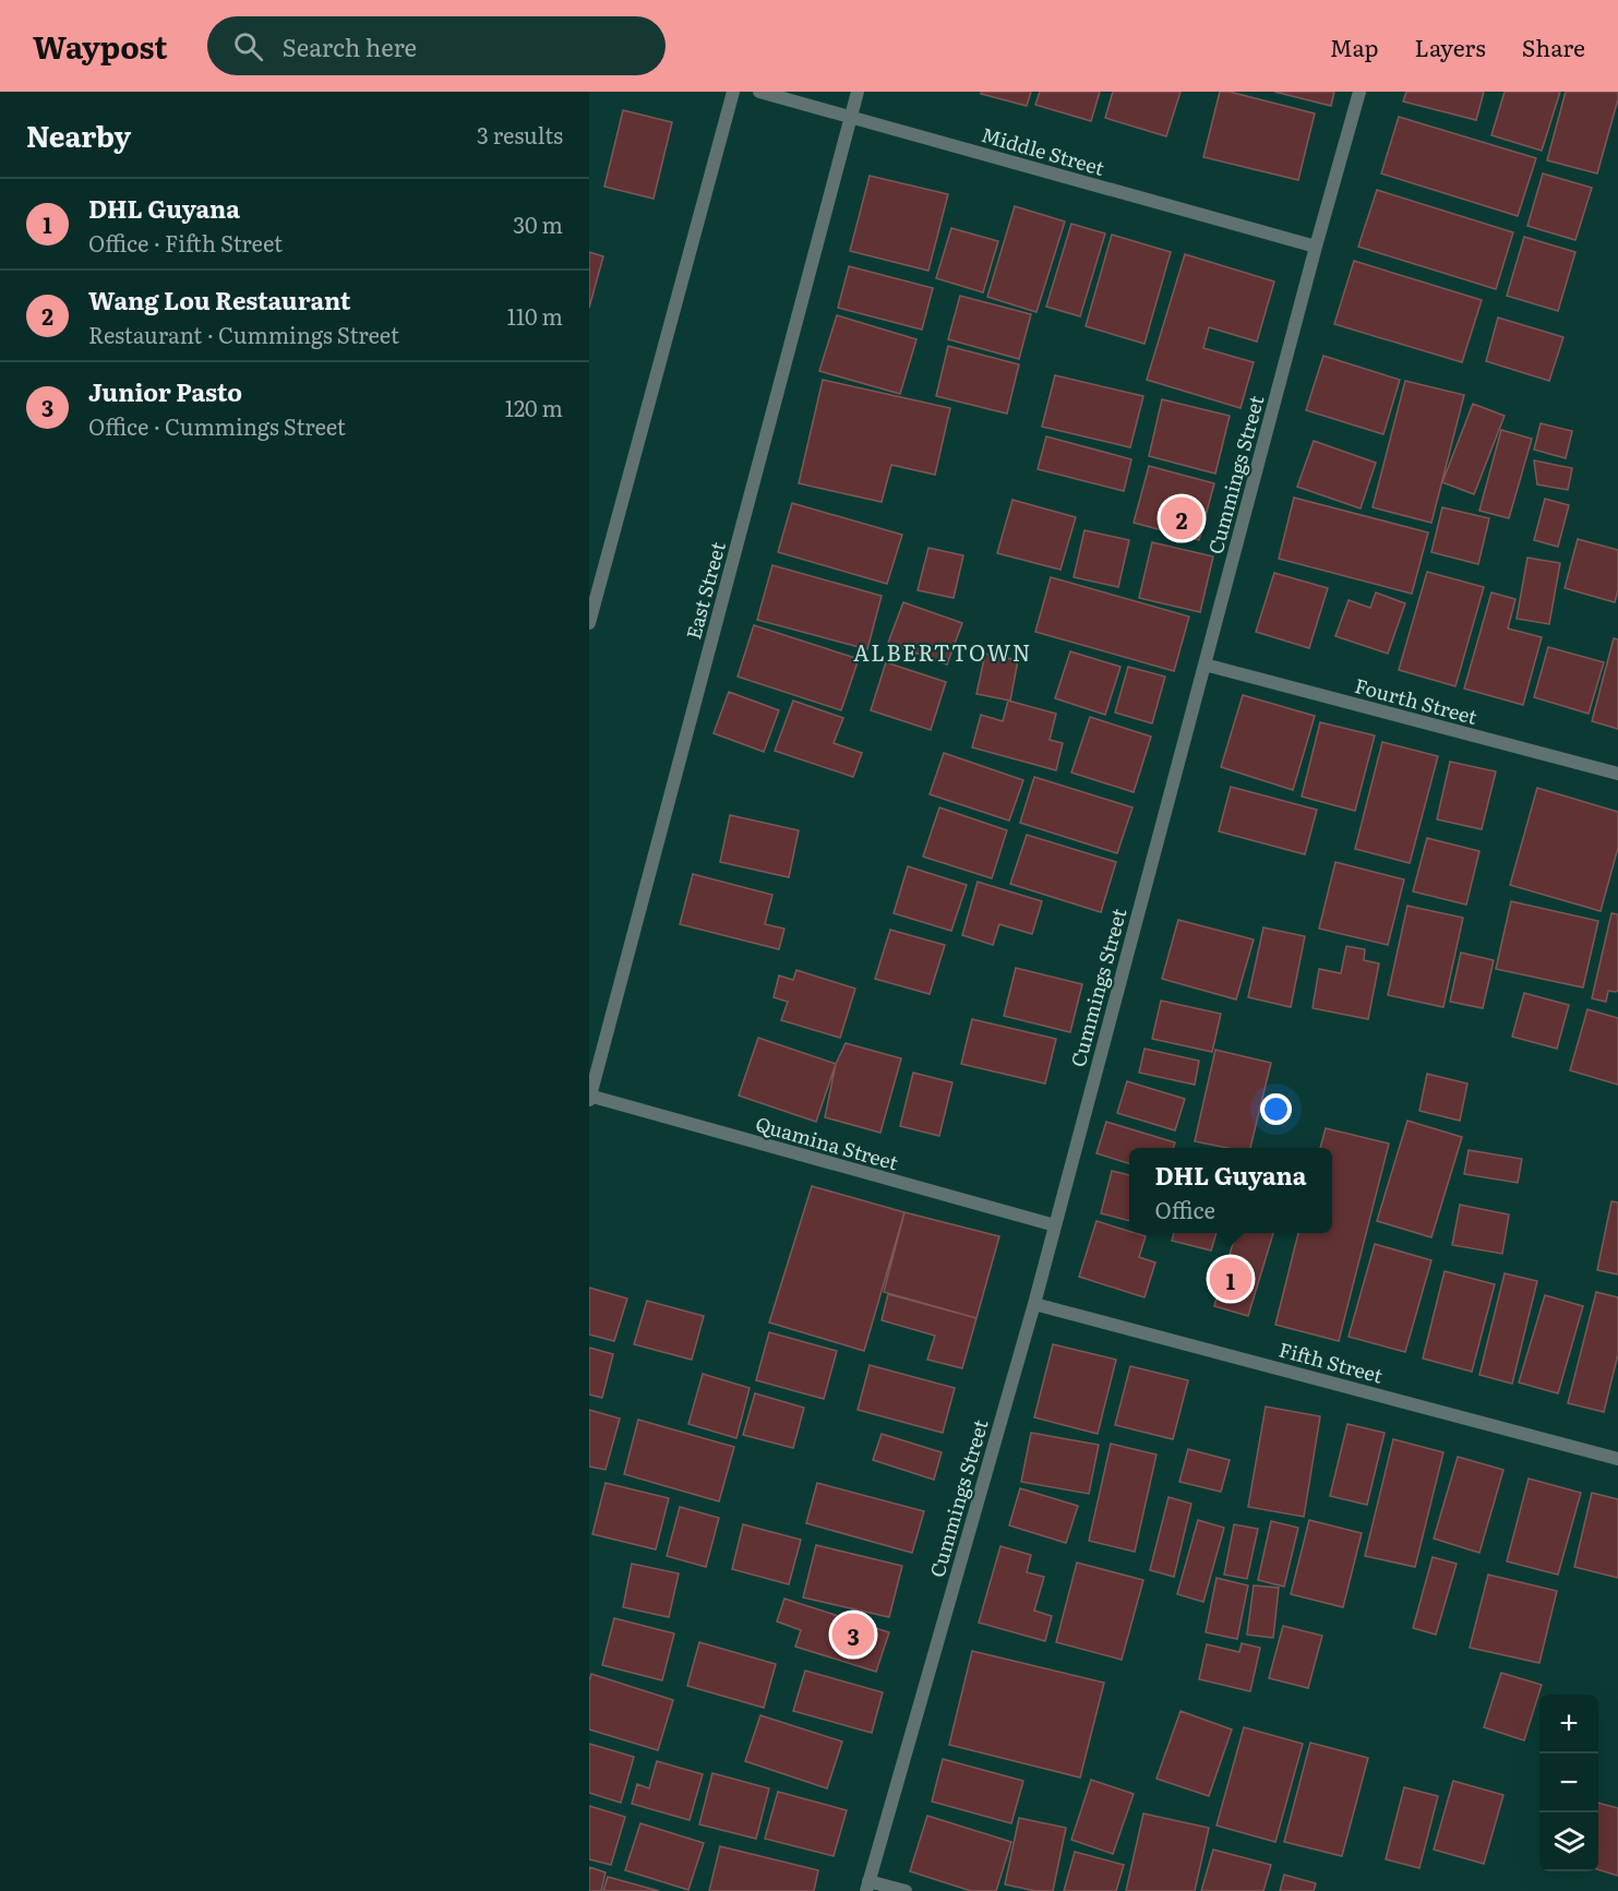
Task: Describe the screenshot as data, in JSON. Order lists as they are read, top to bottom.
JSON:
{
  "streets": {
    "street": [
      "Middle Street",
      "Cummings Street",
      "East Street",
      "Fourth Street",
      "Quamina Street",
      "Fifth Street"
    ]
  },
  "crossings": [
    ["Middle Street", "Cummings Street"],
    ["Middle Street", "East Street"],
    ["Cummings Street", "Fourth Street"],
    ["Cummings Street", "Quamina Street"],
    ["Cummings Street", "Fifth Street"],
    ["East Street", "Quamina Street"]
  ],
  "districts": ["ALBERTTOWN"],
  "page": {
    "header": "Waypost",
    "search": "Search here",
    "nav": ["Map", "Layers", "Share"],
    "heading": ["Nearby", "3 results"],
    "list": [
      {
        "mark": "1",
        "name": "DHL Guyana",
        "note": "Office · Fifth Street",
        "value": "30 m"
      },
      {
        "mark": "2",
        "name": "Wang Lou Restaurant",
        "note": "Restaurant · Cummings Street",
        "value": "110 m"
      },
      {
        "mark": "3",
        "name": "Junior Pasto",
        "note": "Office · Cummings Street",
        "value": "120 m"
      }
    ],
    "pins": ["2", "1", "3"],
    "popup": ["DHL Guyana", "Office"],
    "map_buttons": ["+", "−"]
  }
}
